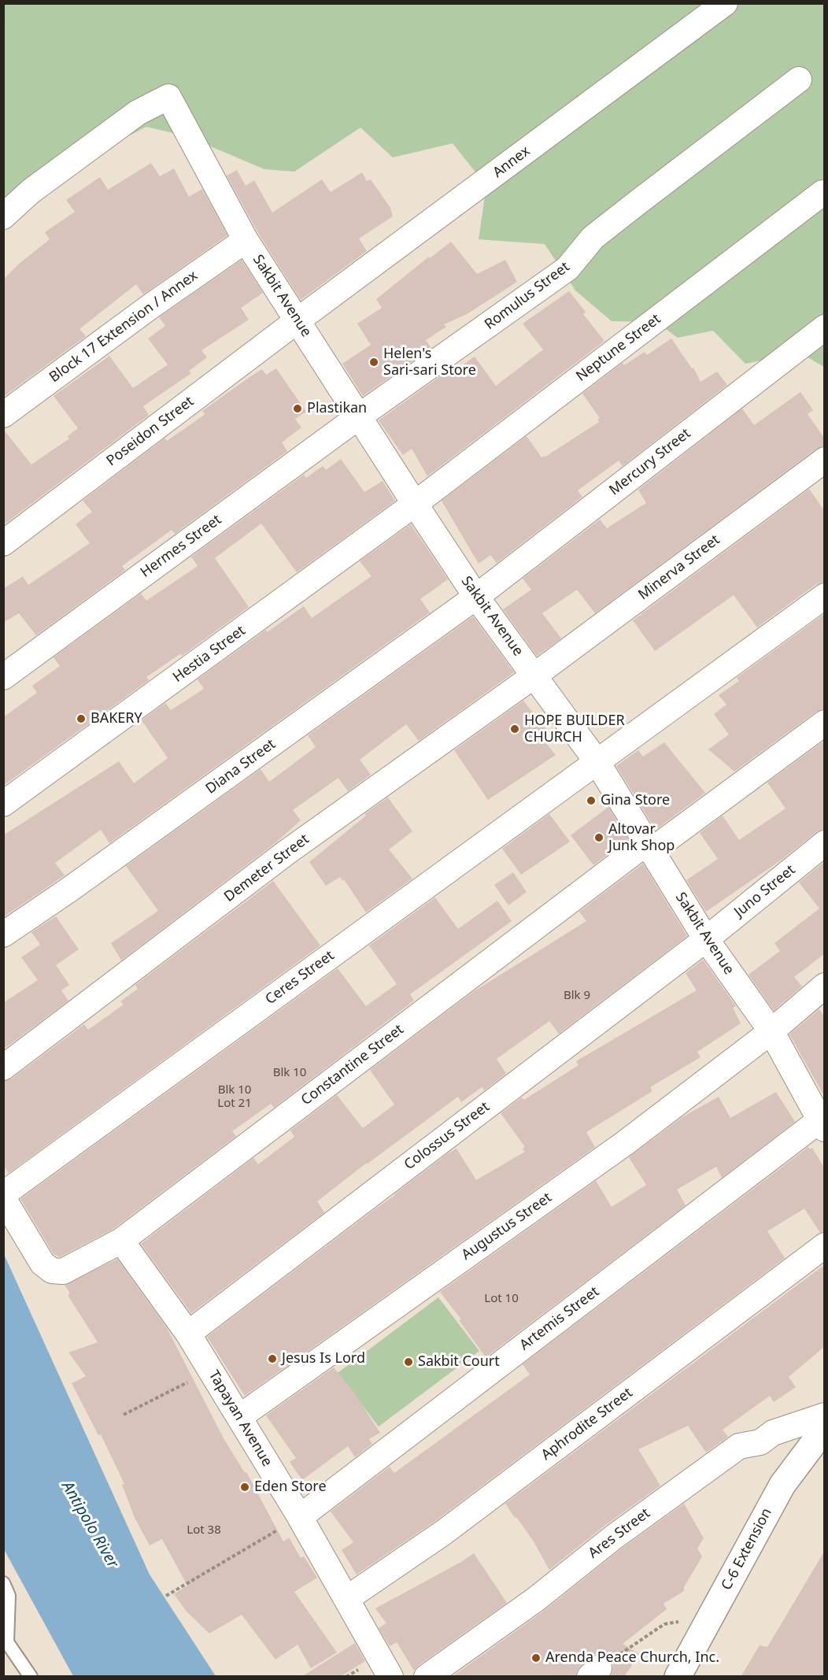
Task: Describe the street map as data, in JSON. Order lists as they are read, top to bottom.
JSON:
{
  "streets": {
    "main road": ["C-6 Extension"],
    "street": [
      "Annex",
      "Sakbit Avenue",
      "Romulus Street",
      "Block 17 Extension / Annex",
      "Neptune Street",
      "Poseidon Street",
      "Mercury Street",
      "Hermes Street",
      "Minerva Street",
      "Hestia Street",
      "Diana Street",
      "Demeter Street",
      "Juno Street",
      "Ceres Street",
      "Constantine Street",
      "Colossus Street",
      "Augustus Street",
      "Artemis Street",
      "Tapayan Avenue",
      "Aphrodite Street",
      "Ares Street"
    ]
  },
  "crossings": [
    ["Annex", "Sakbit Avenue"],
    ["Annex", "Poseidon Street"],
    ["Sakbit Avenue", "Romulus Street"],
    ["Sakbit Avenue", "Block 17 Extension / Annex"],
    ["Sakbit Avenue", "Neptune Street"],
    ["Sakbit Avenue", "Poseidon Street"],
    ["Sakbit Avenue", "Mercury Street"],
    ["Sakbit Avenue", "Hermes Street"],
    ["Sakbit Avenue", "Minerva Street"],
    ["Sakbit Avenue", "Hestia Street"],
    ["Sakbit Avenue", "Diana Street"],
    ["Sakbit Avenue", "Demeter Street"],
    ["Sakbit Avenue", "Juno Street"],
    ["Sakbit Avenue", "Ceres Street"],
    ["Sakbit Avenue", "Constantine Street"],
    ["Sakbit Avenue", "Colossus Street"],
    ["Sakbit Avenue", "Augustus Street"],
    ["Sakbit Avenue", "Artemis Street"],
    ["Romulus Street", "Hermes Street"],
    ["Neptune Street", "Hestia Street"],
    ["Mercury Street", "Diana Street"],
    ["Minerva Street", "Demeter Street"],
    ["Juno Street", "Colossus Street"],
    ["Constantine Street", "Tapayan Avenue"],
    ["Colossus Street", "Tapayan Avenue"],
    ["Augustus Street", "Tapayan Avenue"],
    ["Artemis Street", "Tapayan Avenue"],
    ["Tapayan Avenue", "Aphrodite Street"]
  ],
  "water": ["Antipolo River"],
  "places": [
    "Helen's Sari-sari Store",
    "Plastikan",
    "BAKERY",
    "HOPE BUILDER CHURCH",
    "Gina Store",
    "Altovar Junk Shop",
    "Jesus Is Lord",
    "Sakbit Court",
    "Eden Store",
    "Arenda Peace Church, Inc."
  ],
  "house_numbers": [
    "Blk 9",
    "Blk 10",
    "Blk 10 Lot 21",
    "Lot 10",
    "Lot 38"
  ]
}
